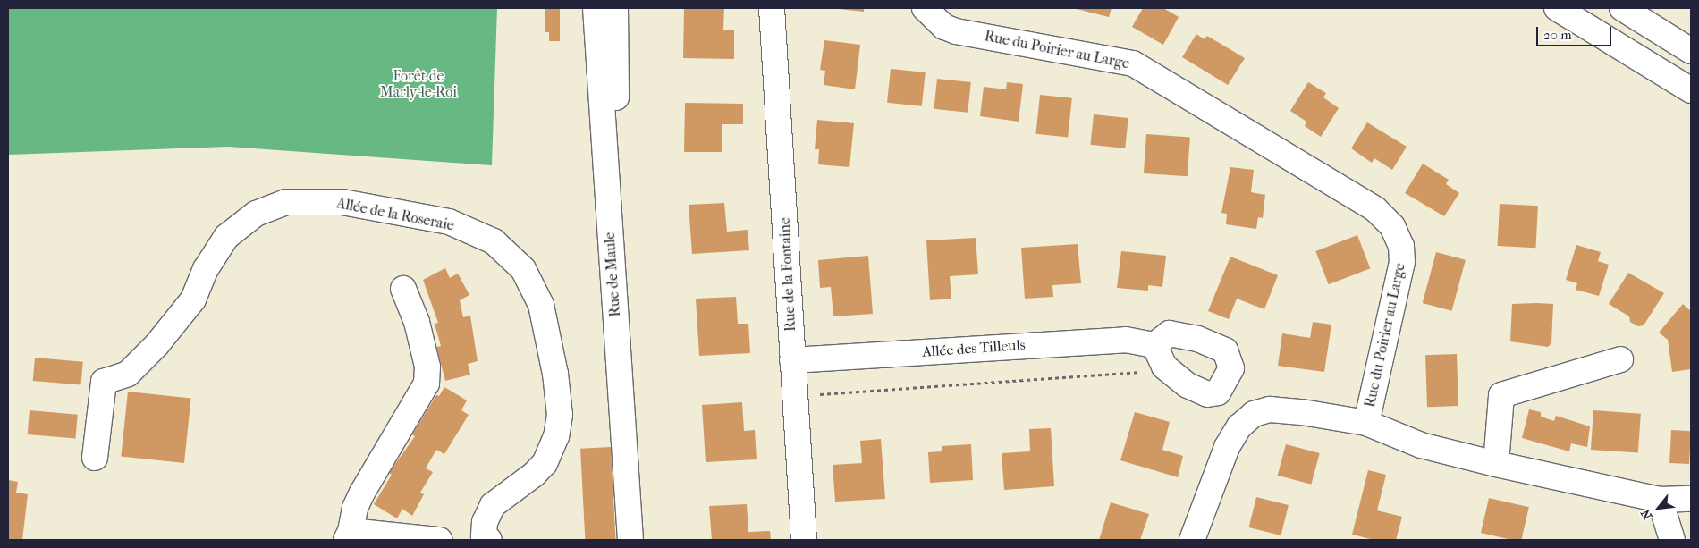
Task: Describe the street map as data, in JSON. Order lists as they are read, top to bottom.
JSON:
{
  "streets": {
    "street": [
      "Rue du Poirier au Large",
      "Allée de la Roseraie",
      "Rue de Maule",
      "Rue de la Fontaine",
      "Allée des Tilleuls"
    ]
  },
  "crossings": [
    ["Rue de la Fontaine", "Allée des Tilleuls"]
  ],
  "parks": ["Forêt de Marly-le-Roi"],
  "scale_bar": "20 m",
  "north": "bottom left"
}
